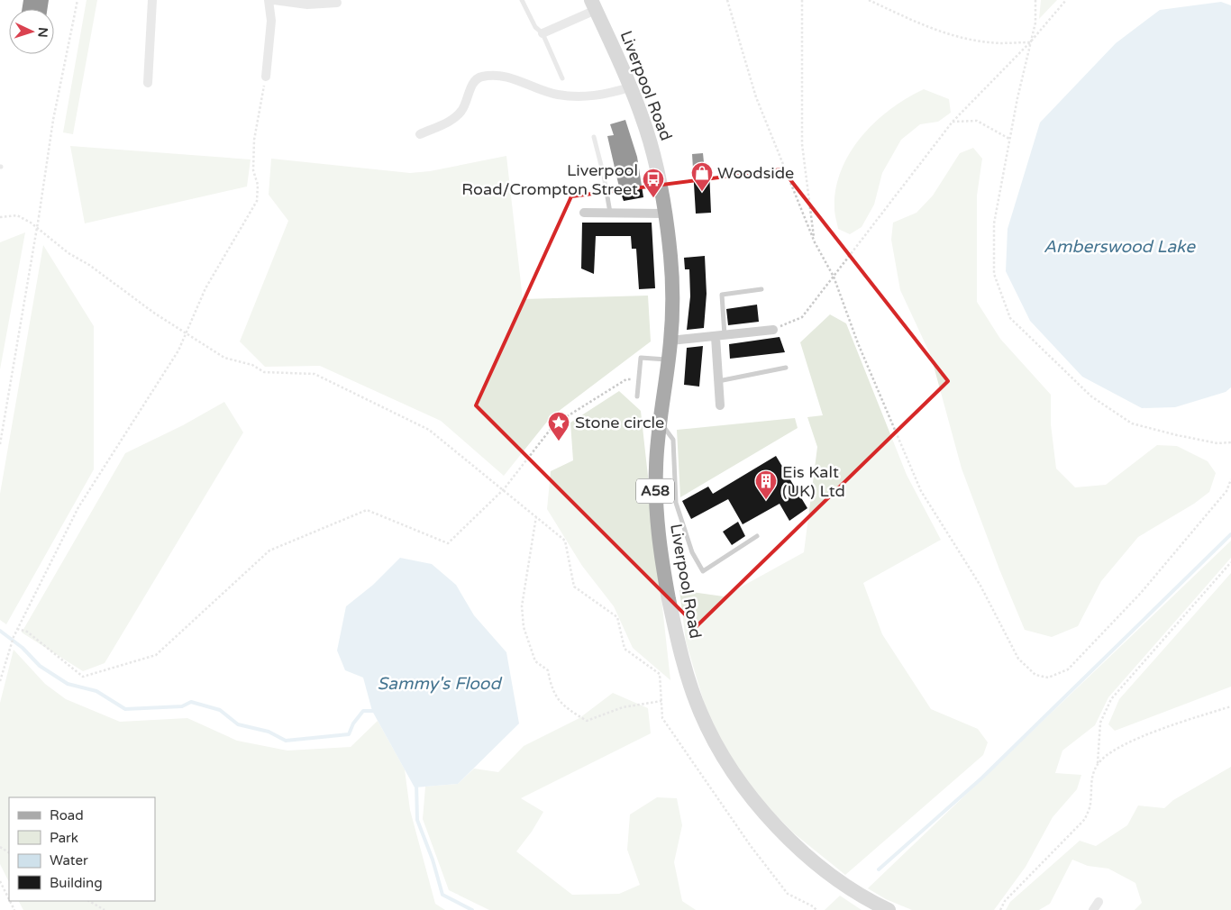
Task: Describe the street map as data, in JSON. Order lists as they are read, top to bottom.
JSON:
{
  "streets": {
    "main road": ["Liverpool Road", "A58"]
  },
  "water": ["Amberswood Lake", "Sammy's Flood"],
  "places": {
    "shop": ["Woodside"],
    "bus stop": ["Liverpool Road/Crompton Street"],
    "place": ["Stone circle"],
    "building": ["Eis Kalt (UK) Ltd"]
  },
  "legend": [
    "Road",
    "Park",
    "Water",
    "Building"
  ],
  "north": "right"
}
